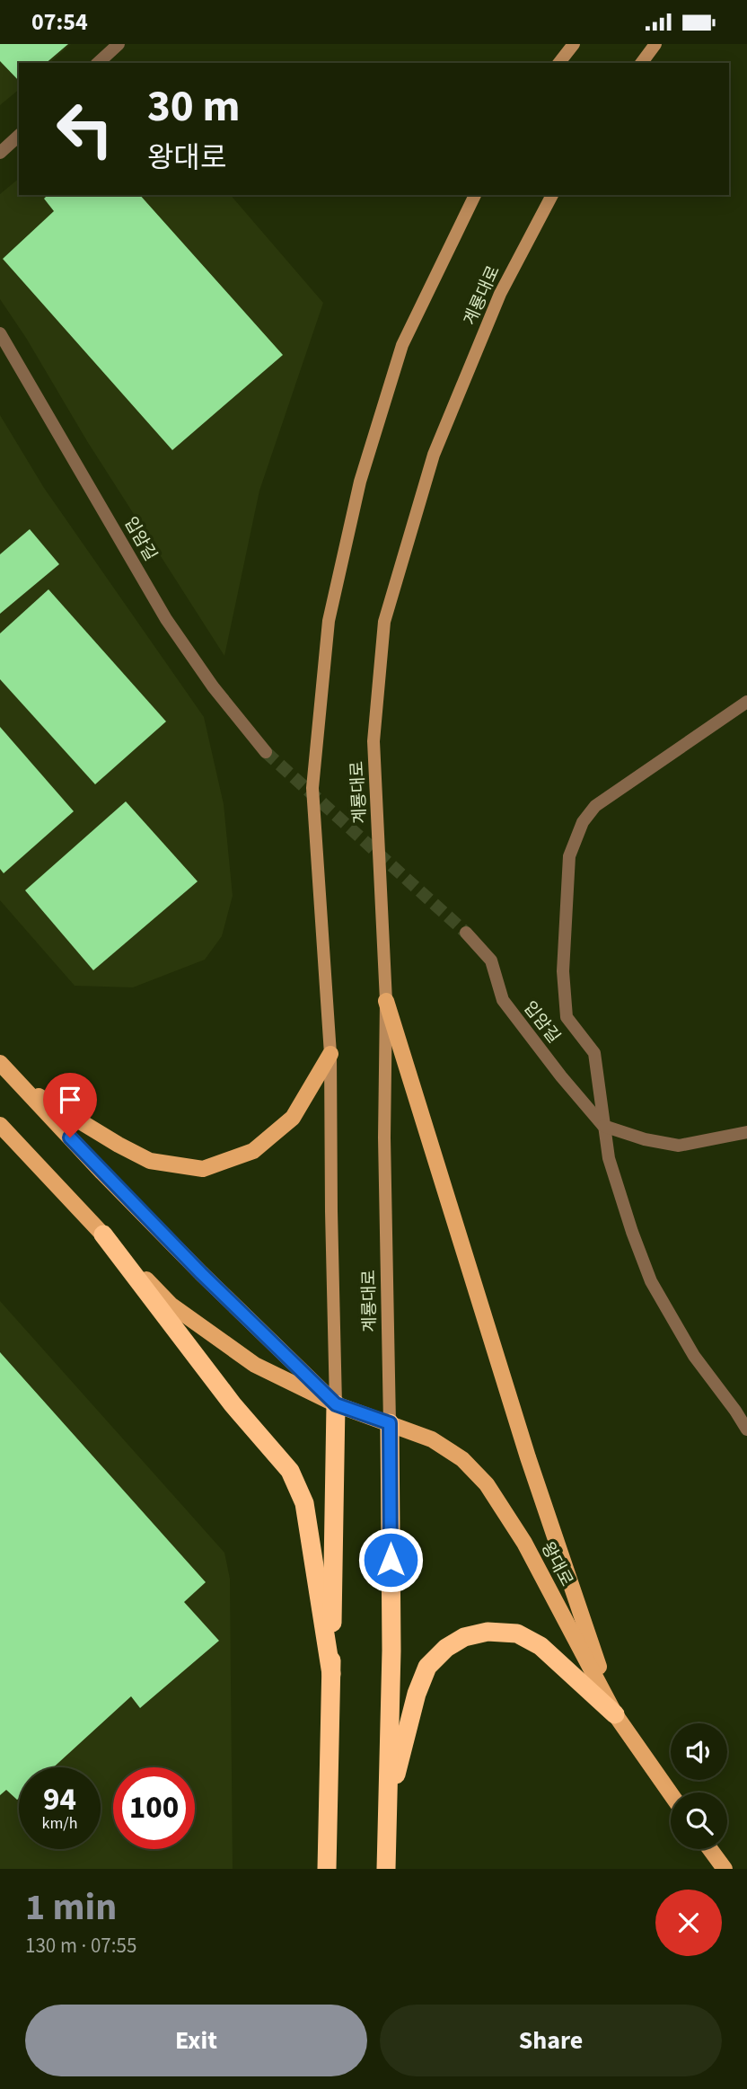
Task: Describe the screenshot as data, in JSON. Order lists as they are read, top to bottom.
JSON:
{
  "streets": {
    "main road": ["계룡대로", "왕대로"],
    "street": ["입암길"]
  },
  "crossings": [
    ["계룡대로", "왕대로"]
  ],
  "page": {
    "status": "07:54",
    "turn": ["30 m", "왕대로"],
    "speed": "94 km/h",
    "limit": "100",
    "heading": ["1 min", "130 m · 07:55"],
    "buttons": ["Exit", "Share"]
  }
}
